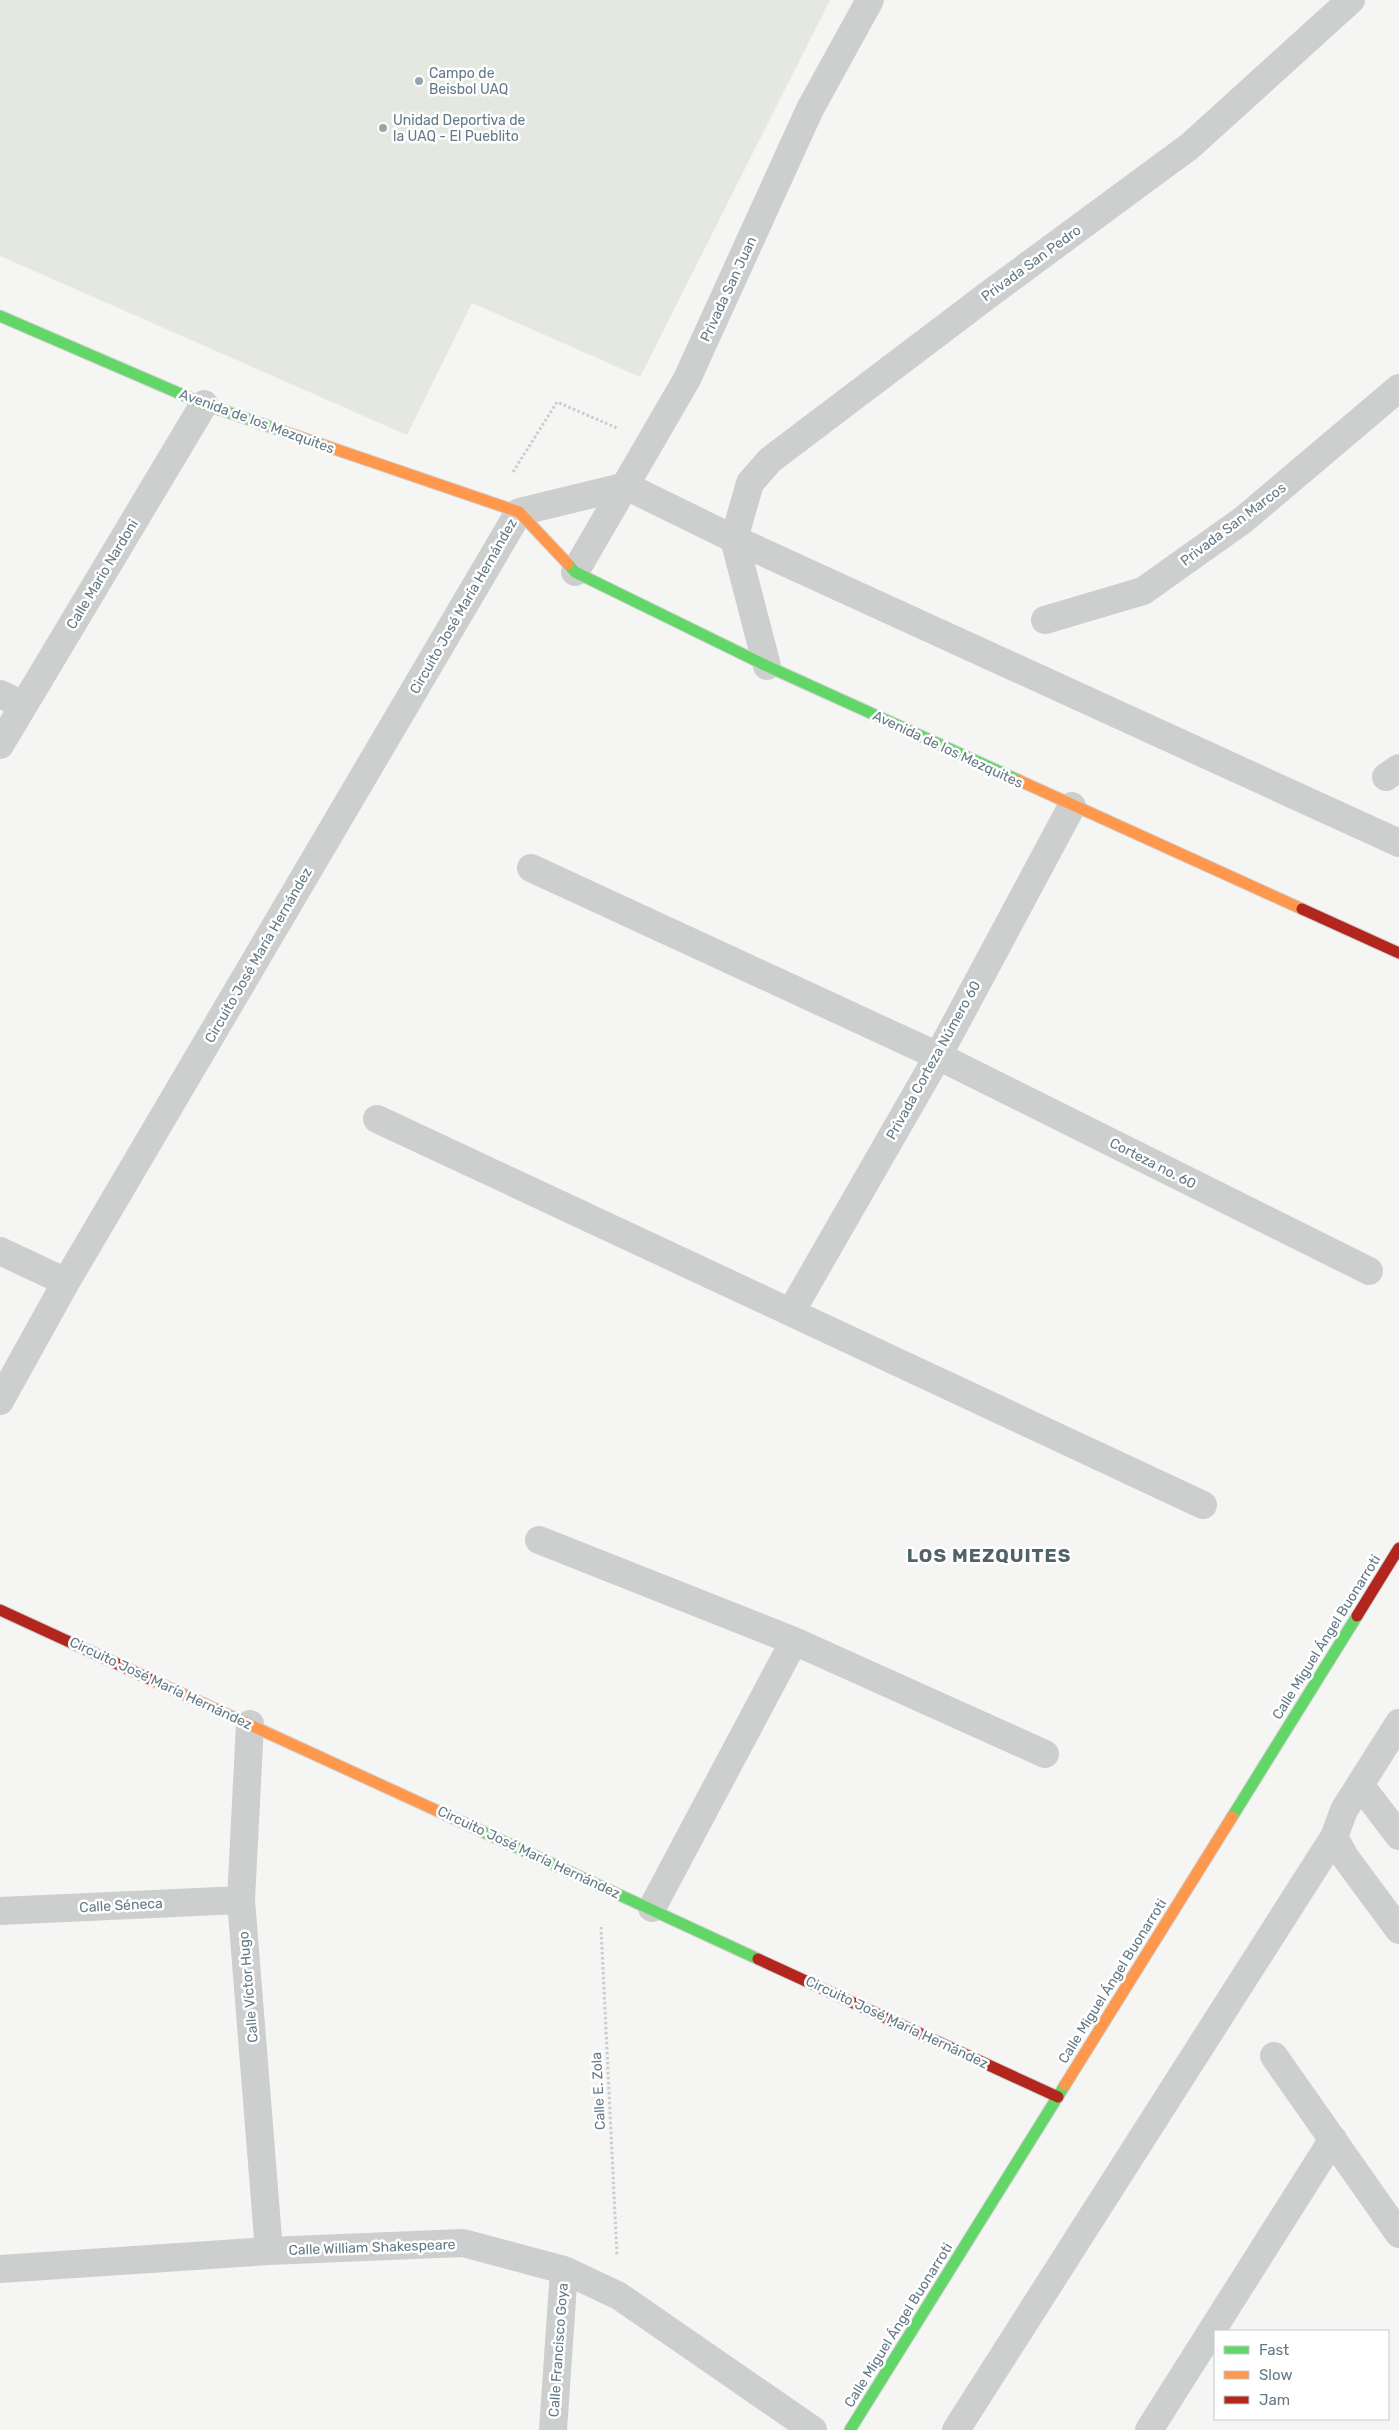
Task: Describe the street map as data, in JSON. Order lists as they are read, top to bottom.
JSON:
{
  "streets": {
    "street": [
      "Privada San Pedro",
      "Privada San Juan",
      "Avenida de los Mezquites",
      "Privada San Marcos",
      "Calle Mario Nardoni",
      "Circuito José María Hernández",
      "Privada Corteza Número 60",
      "Corteza no. 60",
      "Calle Miguel Ángel Buonarroti",
      "Calle Séneca",
      "Calle Víctor Hugo",
      "Calle William Shakespeare",
      "Calle Francisco Goya"
    ],
    "path": ["Calle E. Zola"]
  },
  "crossings": [
    ["Privada San Juan", "Avenida de los Mezquites"],
    ["Avenida de los Mezquites", "Calle Mario Nardoni"],
    ["Avenida de los Mezquites", "Circuito José María Hernández"],
    ["Avenida de los Mezquites", "Privada Corteza Número 60"],
    ["Circuito José María Hernández", "Calle Miguel Ángel Buonarroti"],
    ["Circuito José María Hernández", "Calle Víctor Hugo"],
    ["Circuito José María Hernández", "Calle E. Zola"],
    ["Privada Corteza Número 60", "Corteza no. 60"],
    ["Calle Séneca", "Calle Víctor Hugo"],
    ["Calle Víctor Hugo", "Calle William Shakespeare"],
    ["Calle E. Zola", "Calle William Shakespeare"],
    ["Calle William Shakespeare", "Calle Francisco Goya"]
  ],
  "districts": ["LOS MEZQUITES"],
  "places": ["Campo de Beisbol UAQ", "Unidad Deportiva de la UAQ - El Pueblito"],
  "legend": ["Fast", "Slow", "Jam"]
}
